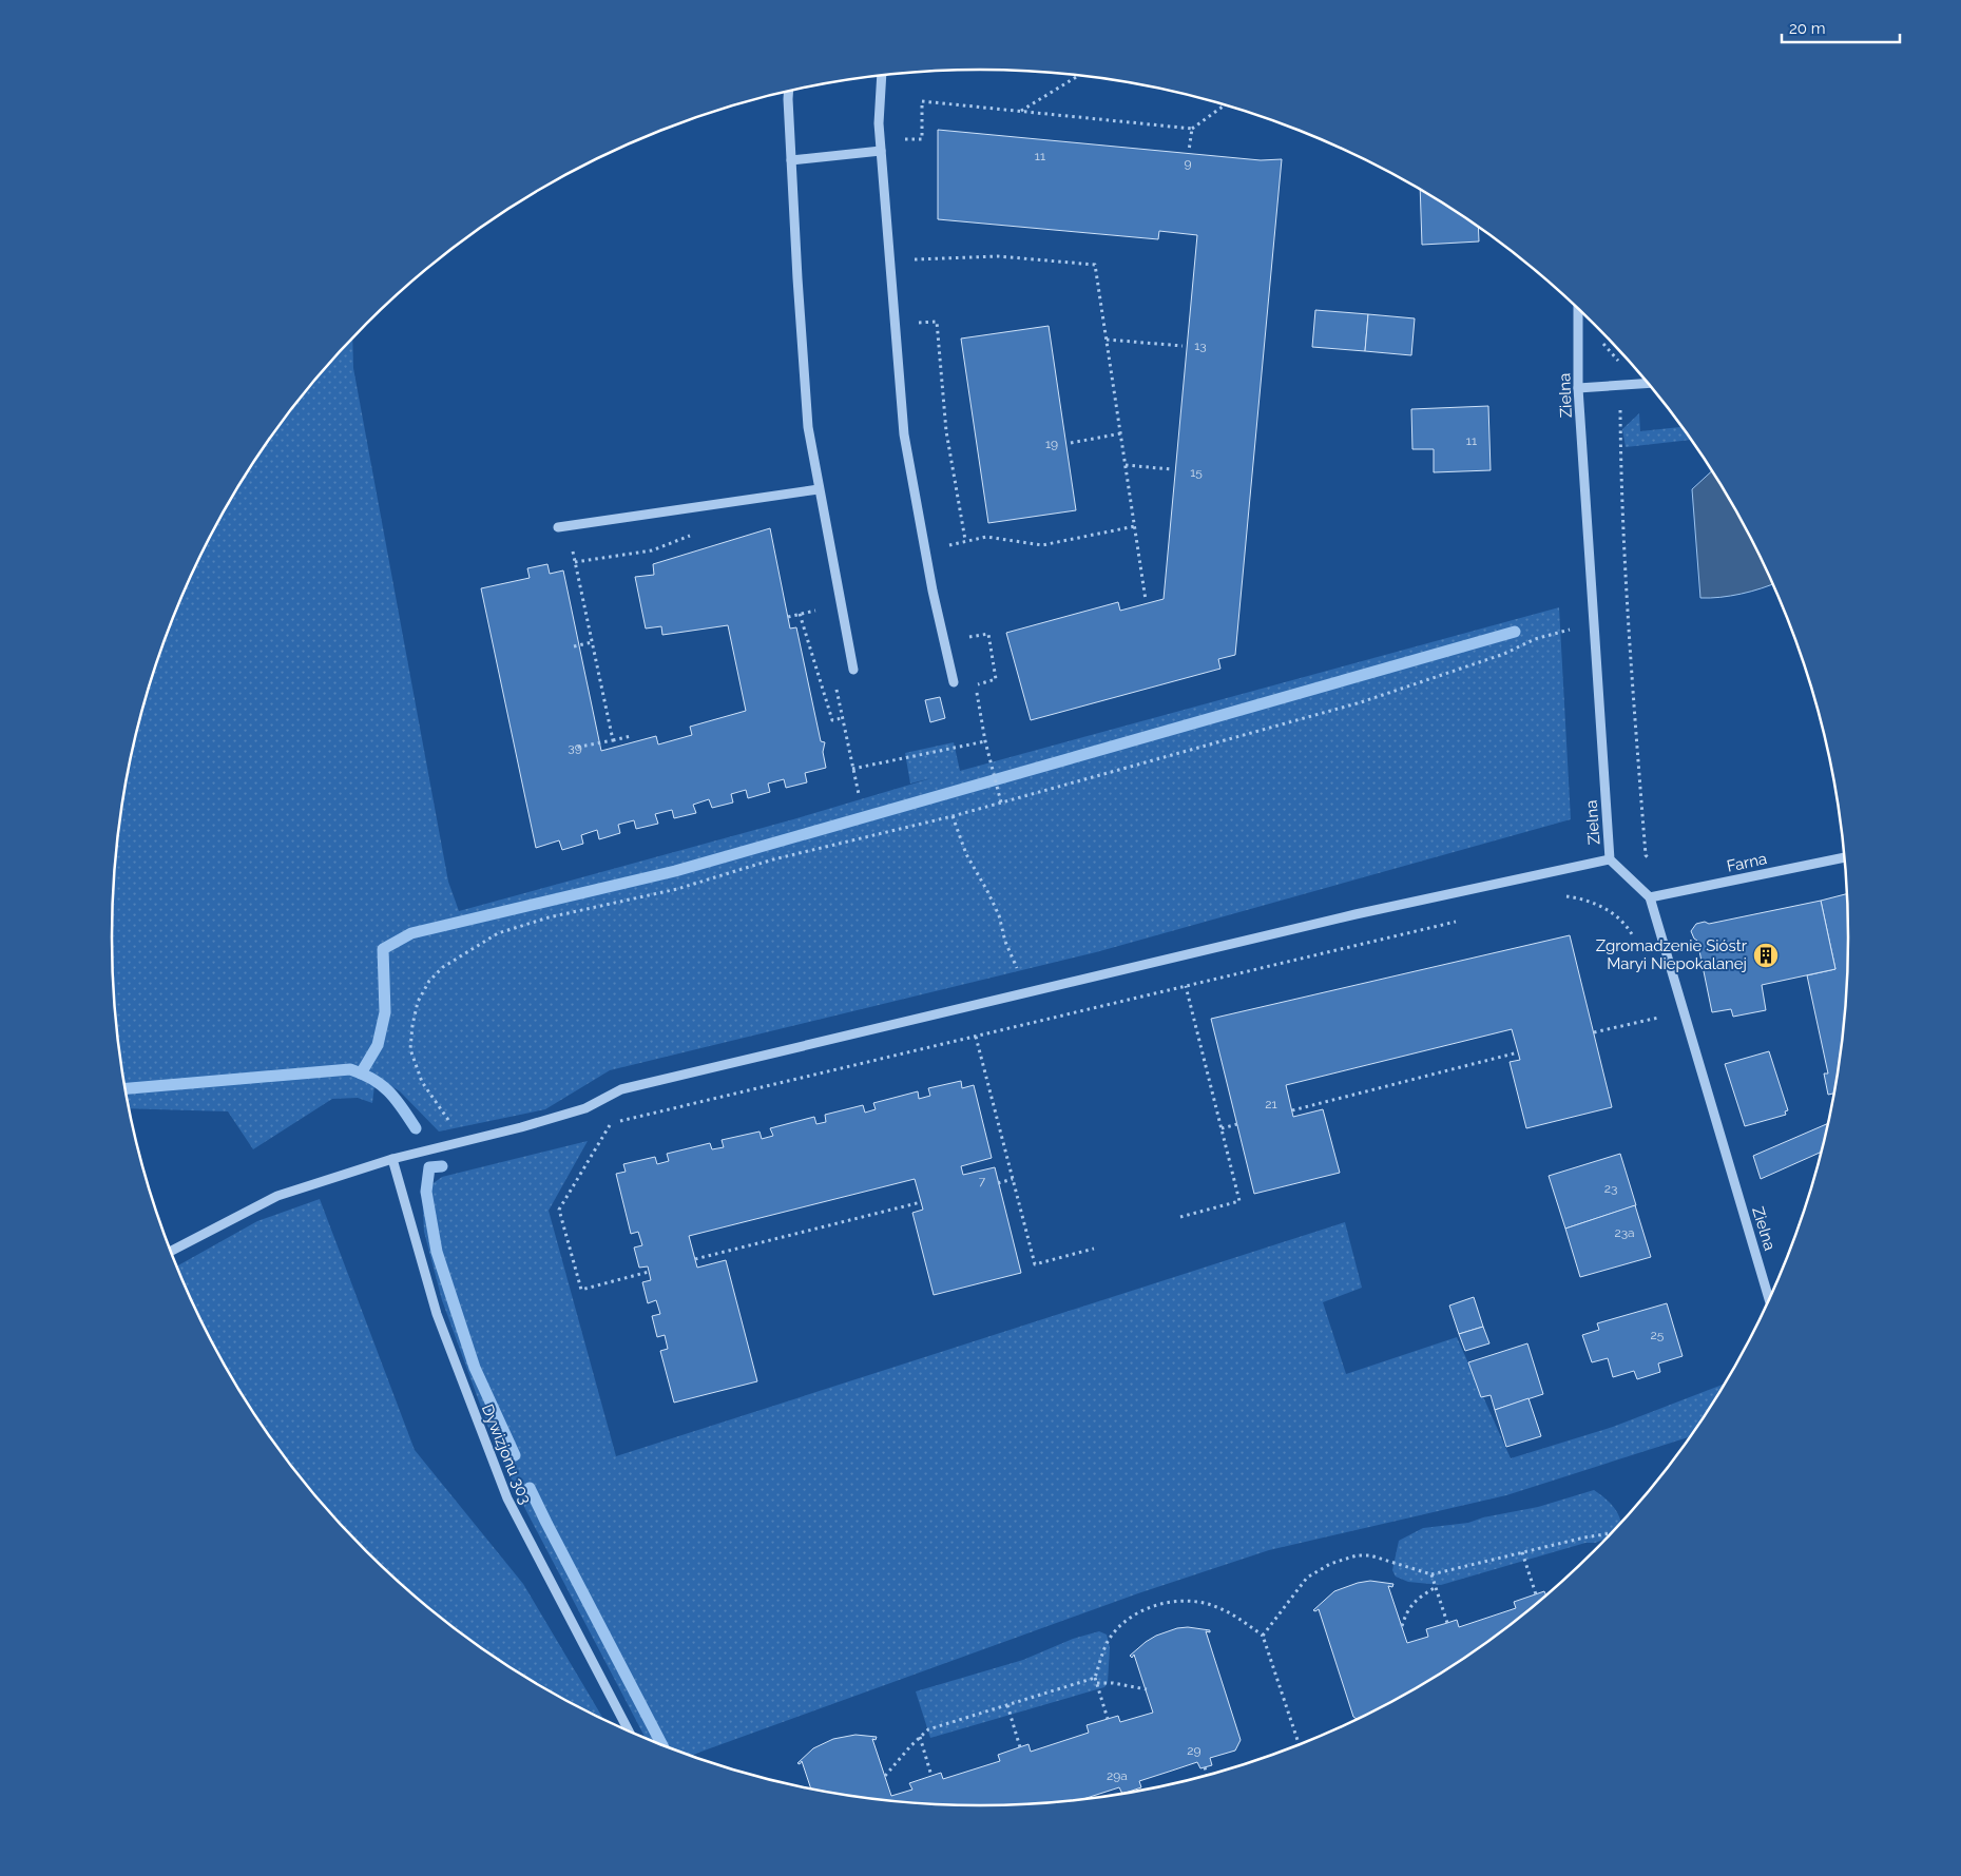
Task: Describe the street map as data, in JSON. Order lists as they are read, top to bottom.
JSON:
{
  "streets": {
    "street": ["Zielna", "Farna", "Dywizjonu 303"]
  },
  "crossings": [
    ["Zielna", "Farna"]
  ],
  "places": {
    "building": ["Zgromadzenie Sióstr Maryi Niepokalanej"]
  },
  "house_numbers": [
    "11",
    "9",
    "13",
    "11",
    "19",
    "15",
    "39",
    "21",
    "7",
    "23",
    "23a",
    "25",
    "29",
    "29a"
  ],
  "scale_bar": "20 m"
}
